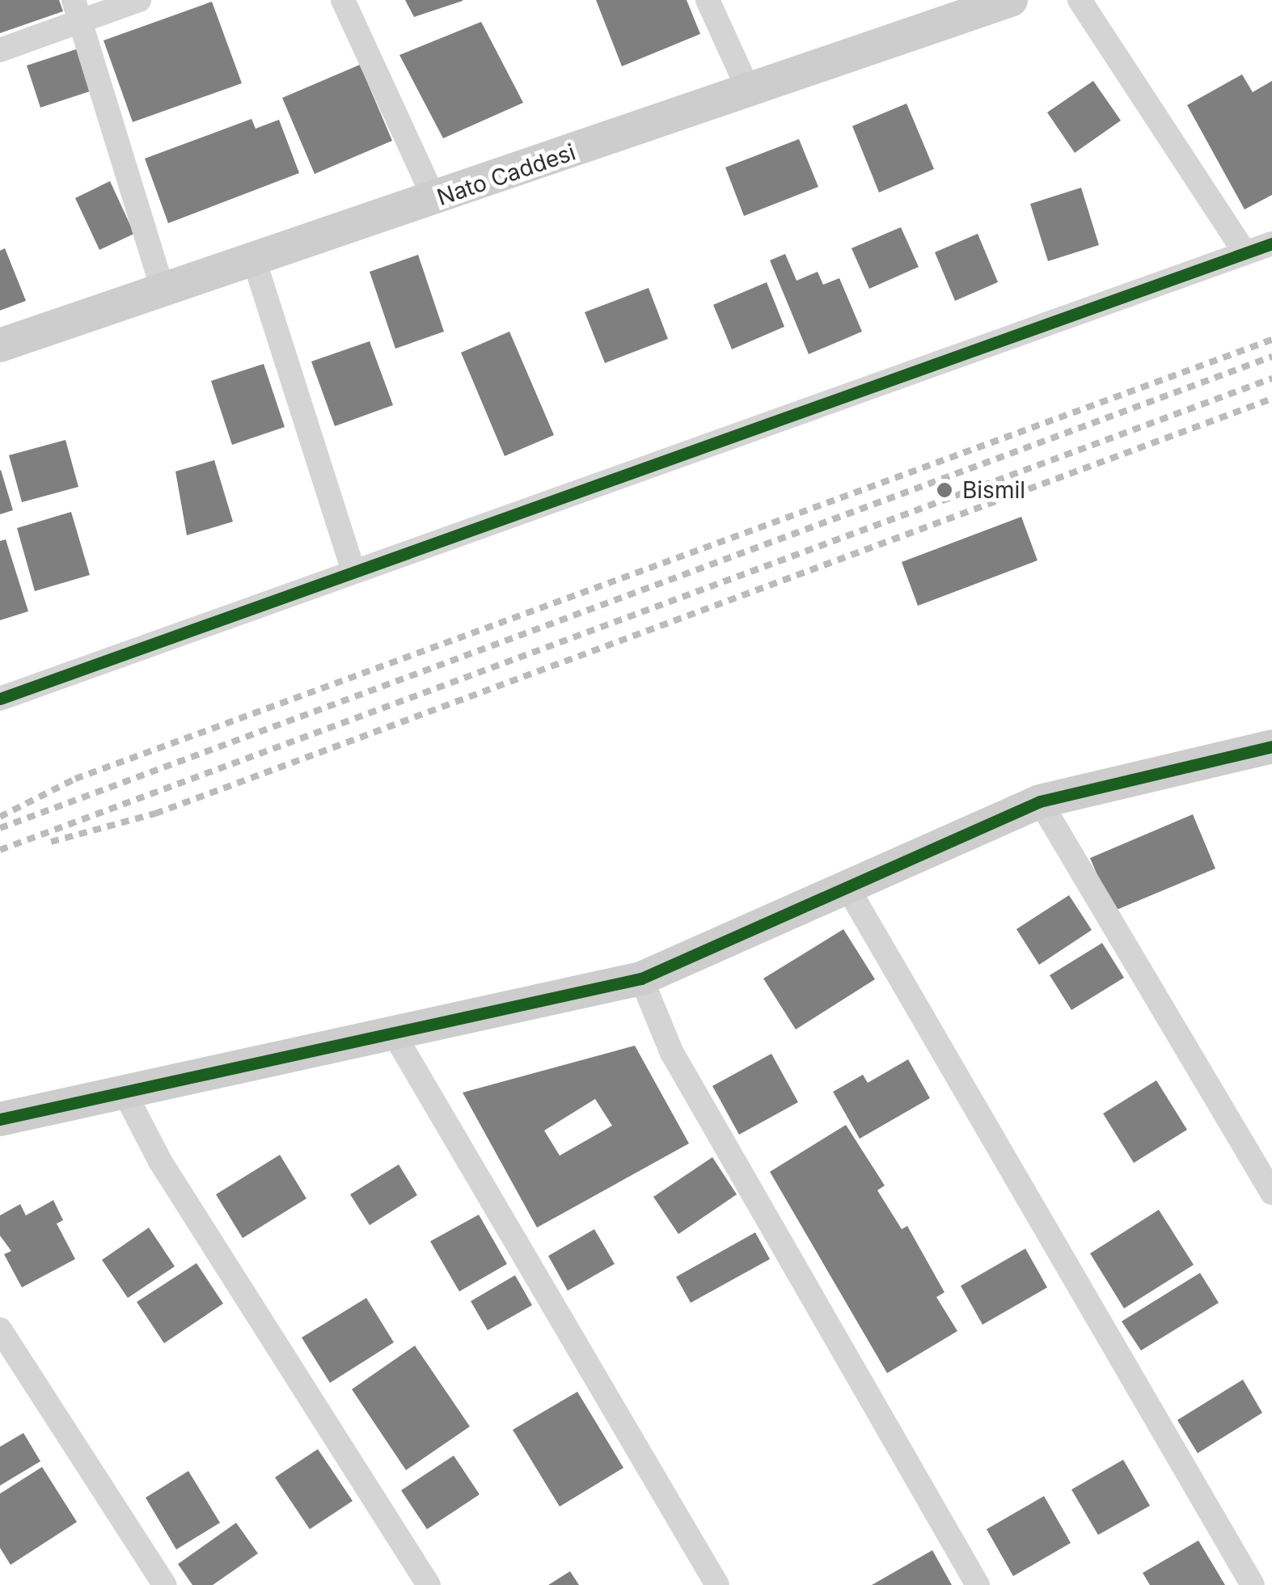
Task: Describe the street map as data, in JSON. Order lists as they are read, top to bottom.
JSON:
{
  "streets": {
    "street": ["Nato Caddesi"]
  },
  "places": ["Bismil"]
}
